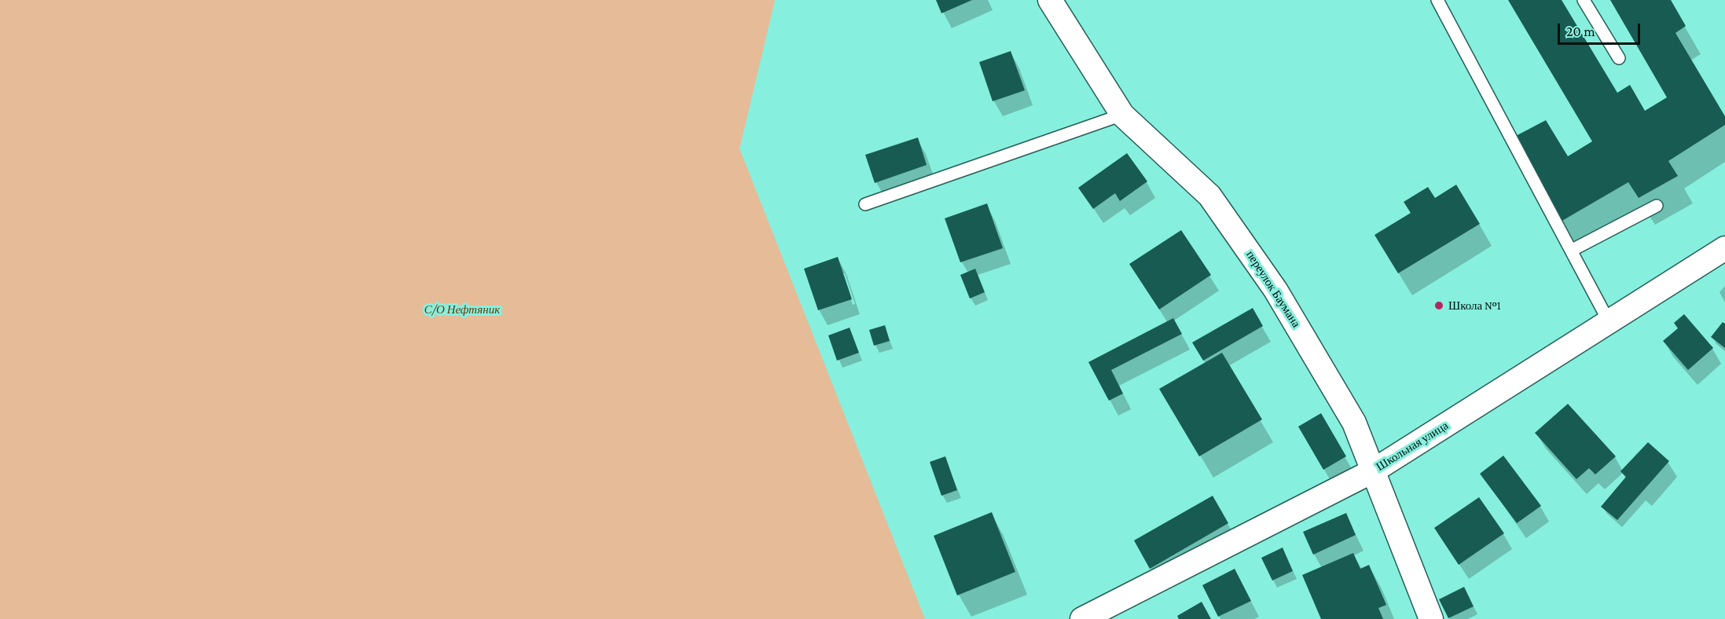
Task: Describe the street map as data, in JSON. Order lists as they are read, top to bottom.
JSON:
{
  "streets": {
    "street": ["переулок Баумана", "Школьная улица"]
  },
  "crossings": [
    ["переулок Баумана", "Школьная улица"]
  ],
  "parks": ["С/О Нефтяник"],
  "places": ["Школа №1"],
  "scale_bar": "20 m"
}
